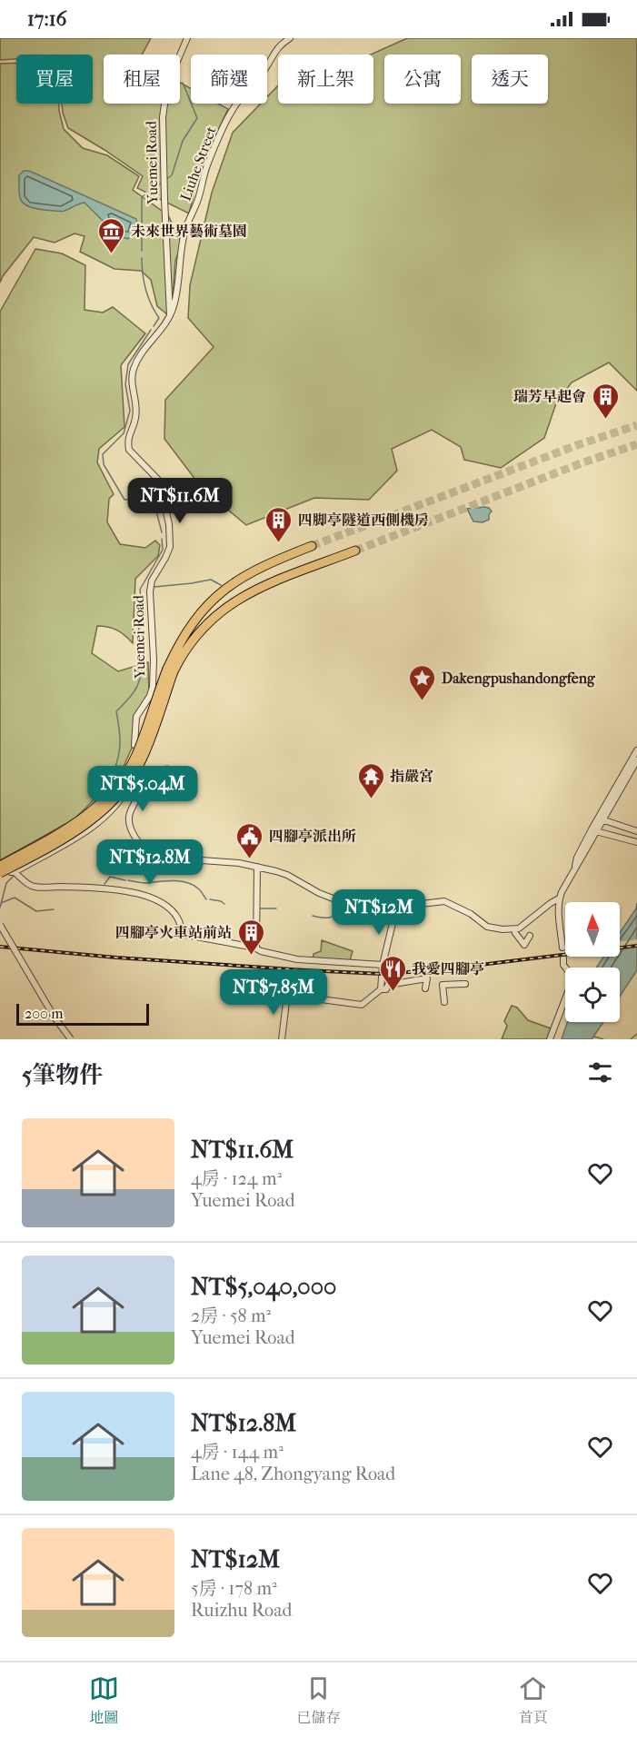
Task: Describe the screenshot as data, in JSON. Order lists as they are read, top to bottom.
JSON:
{
  "streets": {
    "street": ["Yuemei Road", "Liuhe Street"]
  },
  "crossings": [
    ["Yuemei Road", "Liuhe Street"]
  ],
  "places": {
    "museum": ["未來世界藝術墓園"],
    "building": ["瑞芳早起會", "四脚亭隧道西側機房", "四腳亭火車站前站"],
    "place": ["Dakengpushandongfeng"],
    "temple": ["指嚴宮"],
    "public building": ["四腳亭派出所"],
    "restaurant": ["我愛四腳亭"]
  },
  "scale_bar": "200 m",
  "north": "top",
  "page": {
    "status": "17:16",
    "chip": [
      "買屋",
      "租屋",
      "篩選",
      "新上架",
      "公寓",
      "透天"
    ],
    "price": [
      "NT$11.6M",
      "NT$5.04M",
      "NT$12.8M",
      "NT$12M",
      "NT$7.85M"
    ],
    "scale": "200 m",
    "heading": "5筆物件",
    "list": [
      {
        "name": "NT$11.6M",
        "note": "4房 · 124 m² · Yuemei Road"
      },
      {
        "name": "NT$5,040,000",
        "note": "2房 · 58 m² · Yuemei Road"
      },
      {
        "name": "NT$12.8M",
        "note": "4房 · 144 m² · Lane 48, Zhongyang Road"
      },
      {
        "name": "NT$12M",
        "note": "5房 · 178 m² · Ruizhu Road"
      }
    ],
    "tabs": ["地圖", "已儲存", "首頁"]
  }
}
